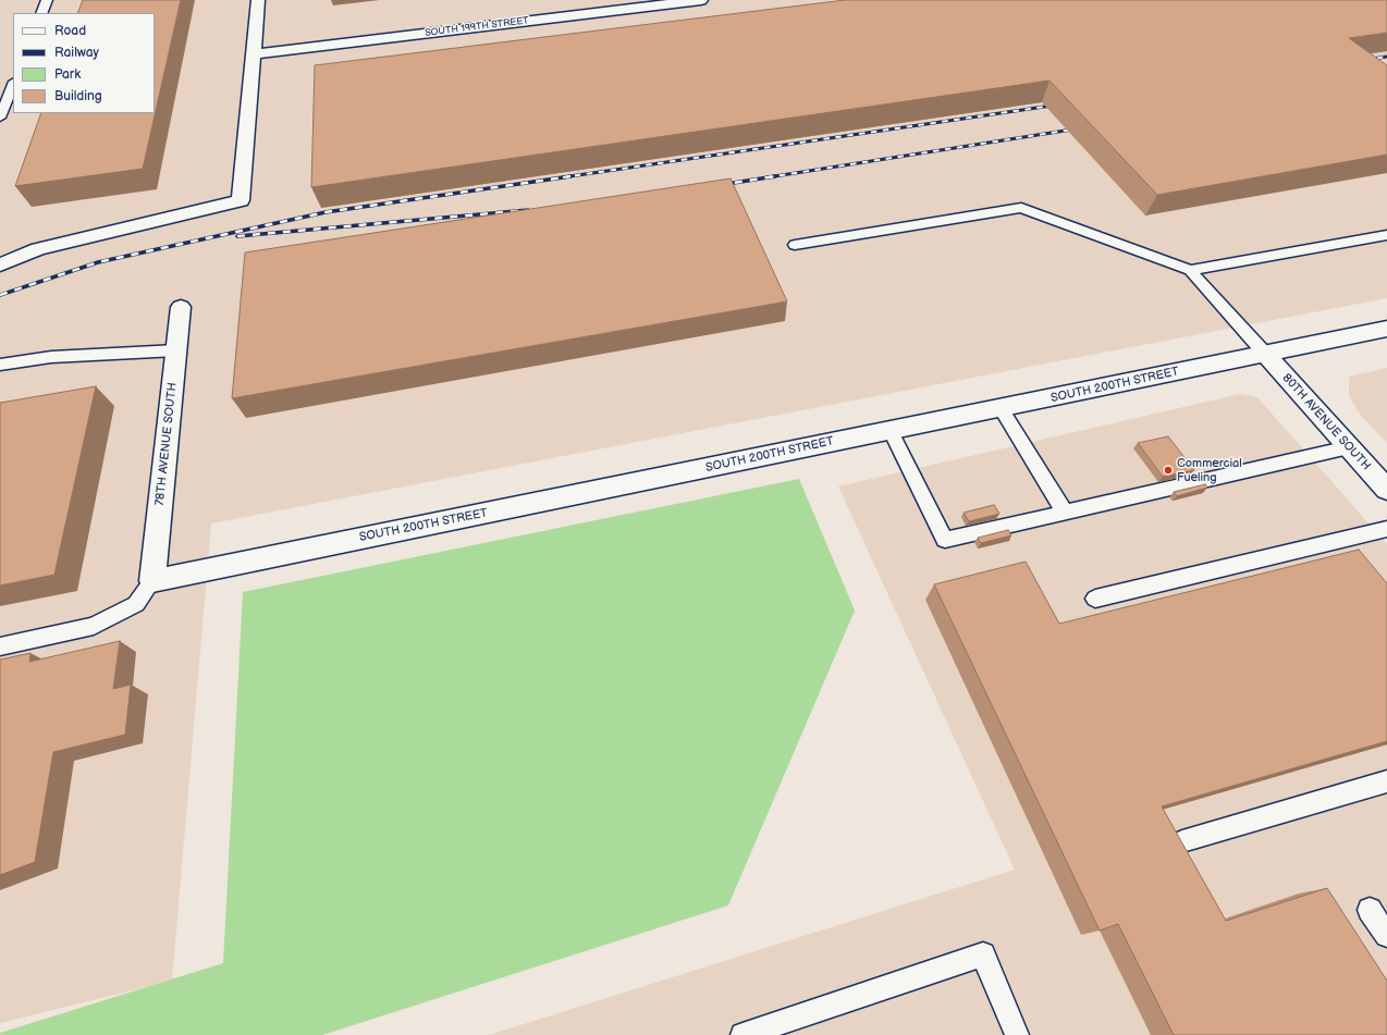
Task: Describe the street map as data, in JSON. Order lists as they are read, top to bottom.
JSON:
{
  "streets": {
    "street": [
      "SOUTH 199TH STREET",
      "SOUTH 200TH STREET",
      "80TH AVENUE SOUTH",
      "78TH AVENUE SOUTH"
    ]
  },
  "crossings": [
    ["SOUTH 200TH STREET", "80TH AVENUE SOUTH"],
    ["SOUTH 200TH STREET", "78TH AVENUE SOUTH"]
  ],
  "places": ["Commercial Fueling"],
  "legend": [
    "Road",
    "Railway",
    "Park",
    "Building"
  ]
}
